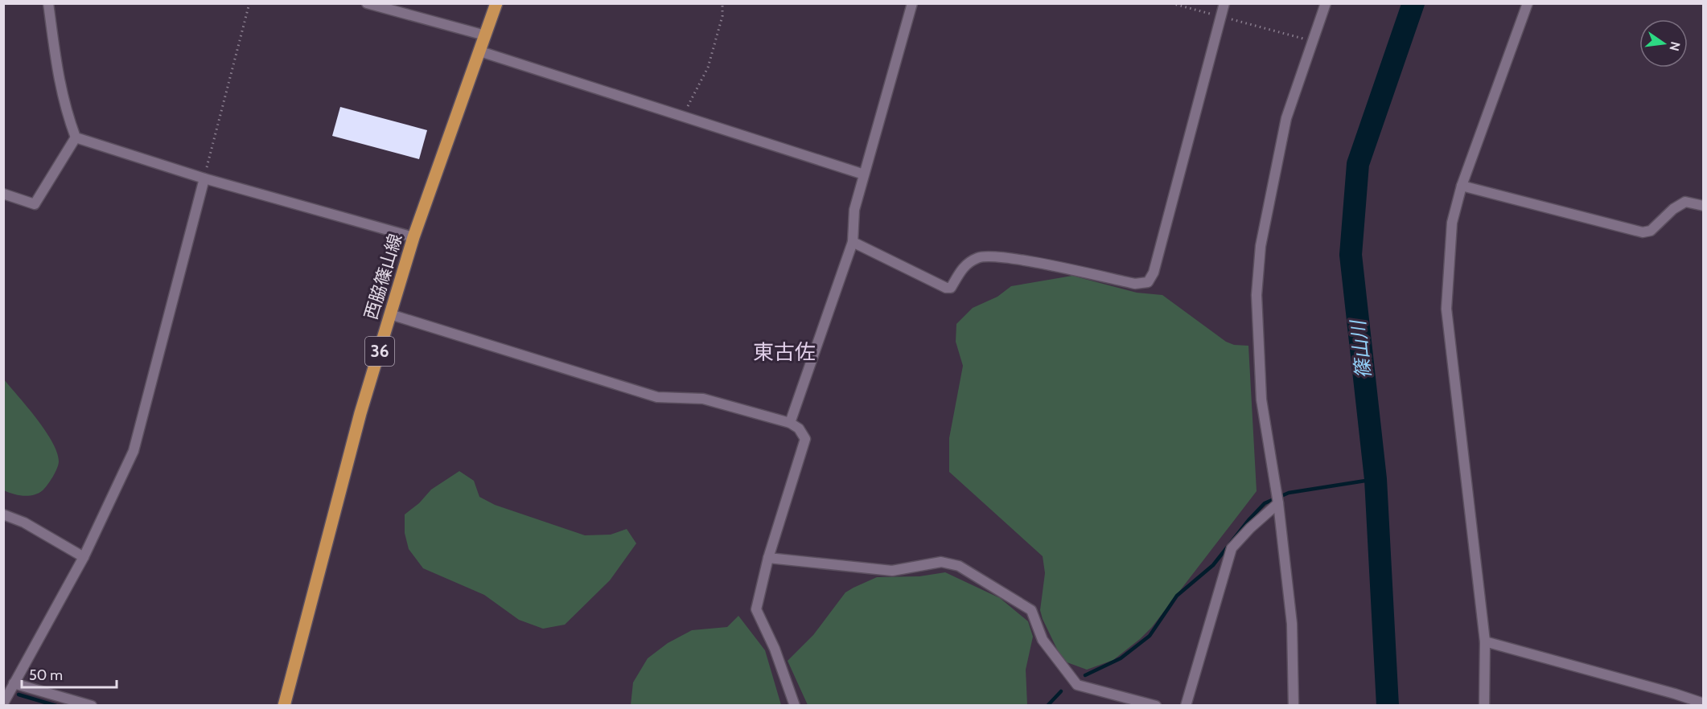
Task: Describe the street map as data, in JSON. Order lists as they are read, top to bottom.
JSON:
{
  "streets": {
    "main road": ["西脇篠山線", "36"]
  },
  "districts": ["東古佐"],
  "water": ["篠山川"],
  "scale_bar": "50 m",
  "north": "right"
}
